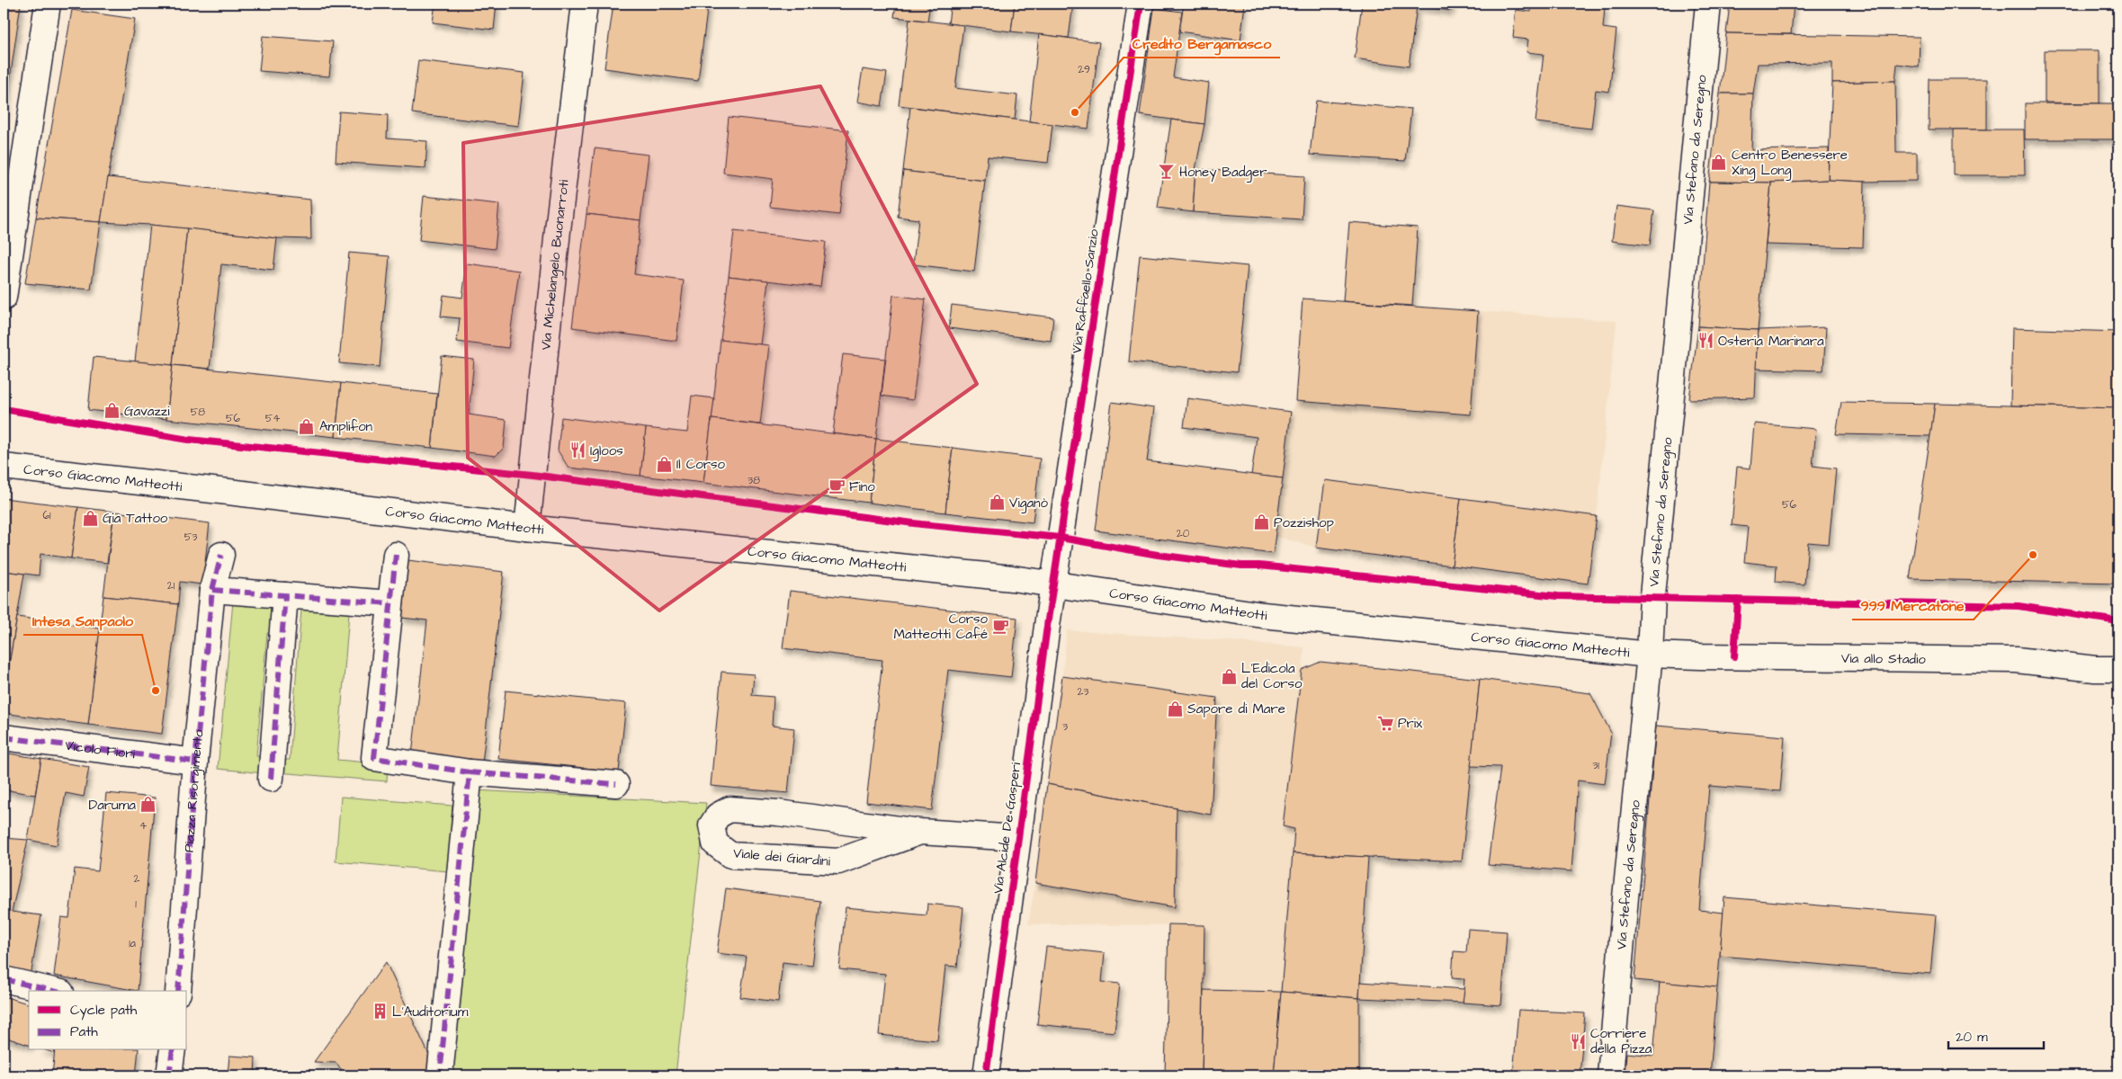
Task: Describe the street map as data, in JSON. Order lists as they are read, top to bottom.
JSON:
{
  "streets": {
    "street": [
      "Via Stefano da Seregno",
      "Via Michelangelo Buonarroti",
      "Via Raffaello Sanzio",
      "Corso Giacomo Matteotti",
      "Via allo Stadio",
      "Vicolo Fiori",
      "Piazza Risorgimento",
      "Via Alcide De Gasperi",
      "Viale dei Giardini"
    ]
  },
  "crossings": [
    ["Via Stefano da Seregno", "Corso Giacomo Matteotti"],
    ["Via Stefano da Seregno", "Via allo Stadio"],
    ["Via Michelangelo Buonarroti", "Corso Giacomo Matteotti"],
    ["Via Raffaello Sanzio", "Corso Giacomo Matteotti"],
    ["Via Raffaello Sanzio", "Via Alcide De Gasperi"],
    ["Corso Giacomo Matteotti", "Via allo Stadio"],
    ["Corso Giacomo Matteotti", "Via Alcide De Gasperi"],
    ["Vicolo Fiori", "Piazza Risorgimento"],
    ["Via Alcide De Gasperi", "Viale dei Giardini"]
  ],
  "places": {
    "other": ["Credito Bergamasco", "999 Mercatone", "Intesa Sanpaolo"],
    "shop": [
      "Centro Benessere Xing Long",
      "Gavazzi",
      "Amplifon",
      "Il Corso",
      "Viganò",
      "Gia Tattoo",
      "Pozzishop",
      "L'Edicola del Corso",
      "Sapore di Mare",
      "Daruma"
    ],
    "bar": ["Honey Badger"],
    "restaurant": ["Osteria Marinara", "Igloos", "Corriere della Pizza"],
    "cafe": ["Fino", "Corso Matteotti Café"],
    "supermarket": ["Prix"],
    "building": ["L’Auditorium"]
  },
  "house_numbers": [
    "29",
    "58",
    "56",
    "54",
    "38",
    "56",
    "61",
    "20",
    "53",
    "21",
    "23",
    "3",
    "31",
    "4",
    "2",
    "1",
    "1a"
  ],
  "legend": ["Cycle path", "Path"],
  "scale_bar": "20 m"
}
